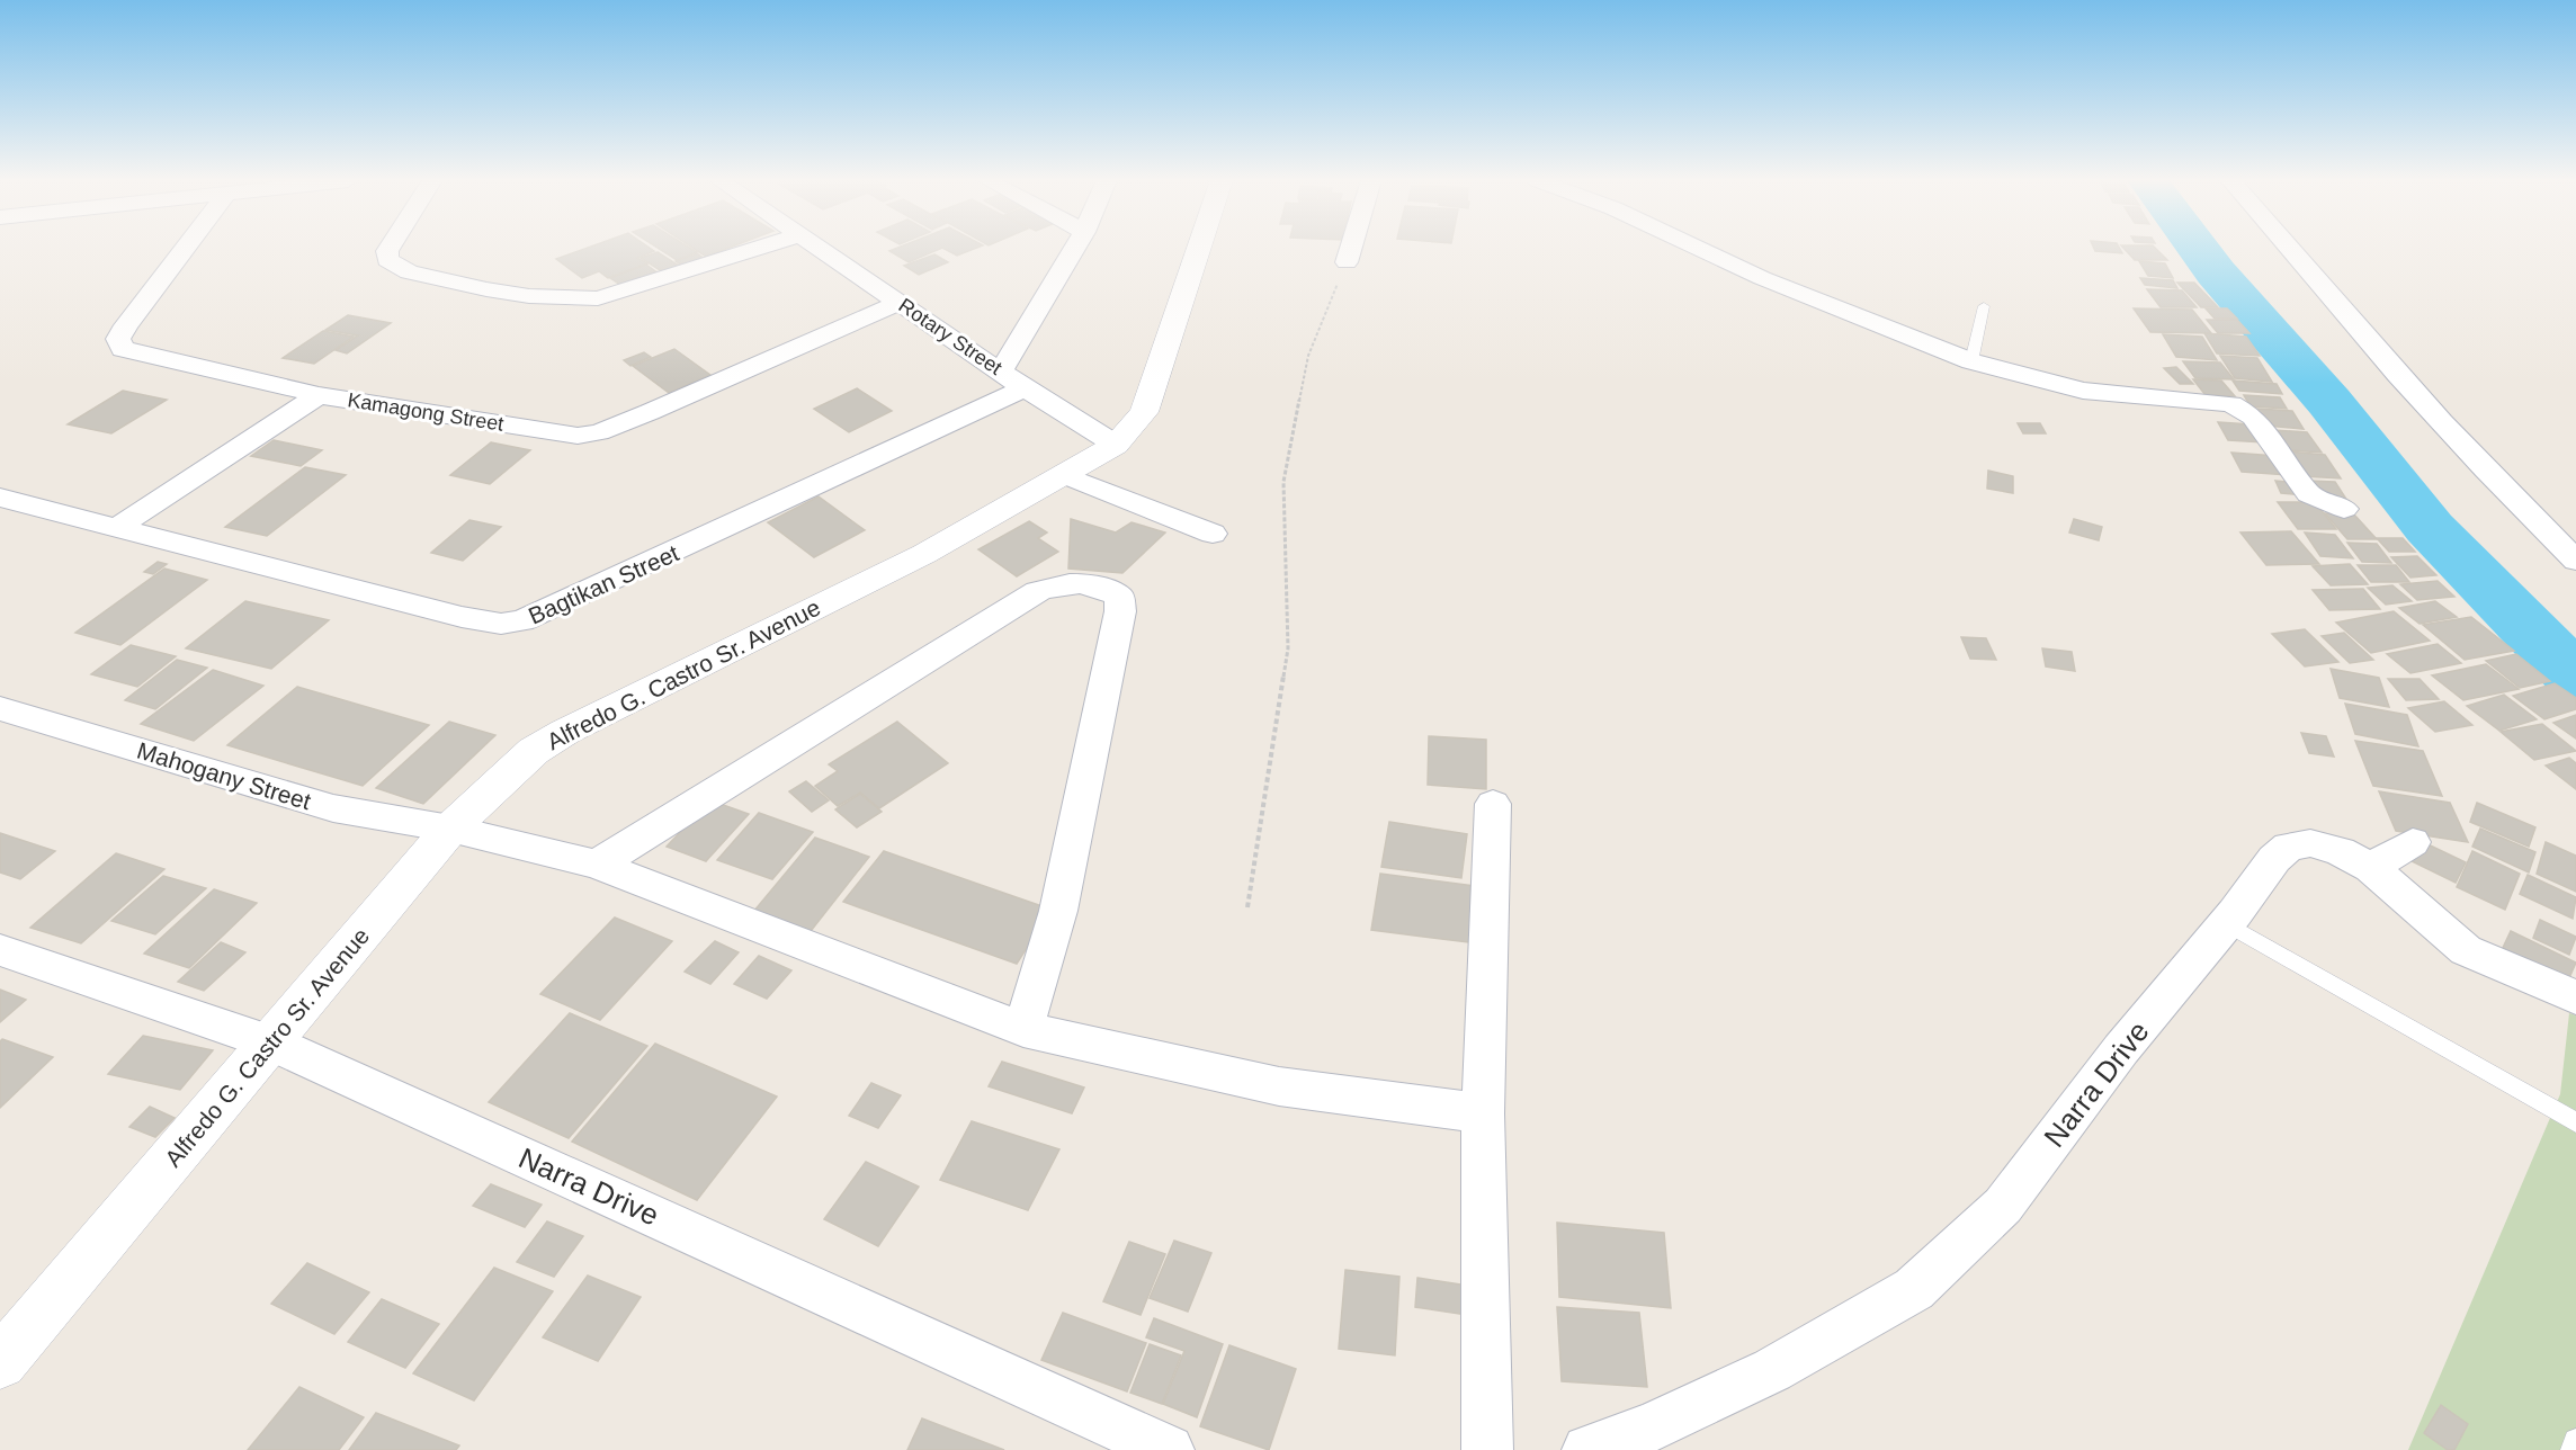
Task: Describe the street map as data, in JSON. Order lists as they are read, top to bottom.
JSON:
{
  "streets": {
    "street": [
      "Rotary Street",
      "Kamagong Street",
      "Bagtikan Street",
      "Alfredo G. Castro Sr. Avenue",
      "Mahogany Street",
      "Narra Drive"
    ]
  },
  "crossings": [
    ["Rotary Street", "Kamagong Street"],
    ["Rotary Street", "Bagtikan Street"],
    ["Rotary Street", "Alfredo G. Castro Sr. Avenue"],
    ["Alfredo G. Castro Sr. Avenue", "Mahogany Street"],
    ["Alfredo G. Castro Sr. Avenue", "Narra Drive"]
  ]
}
